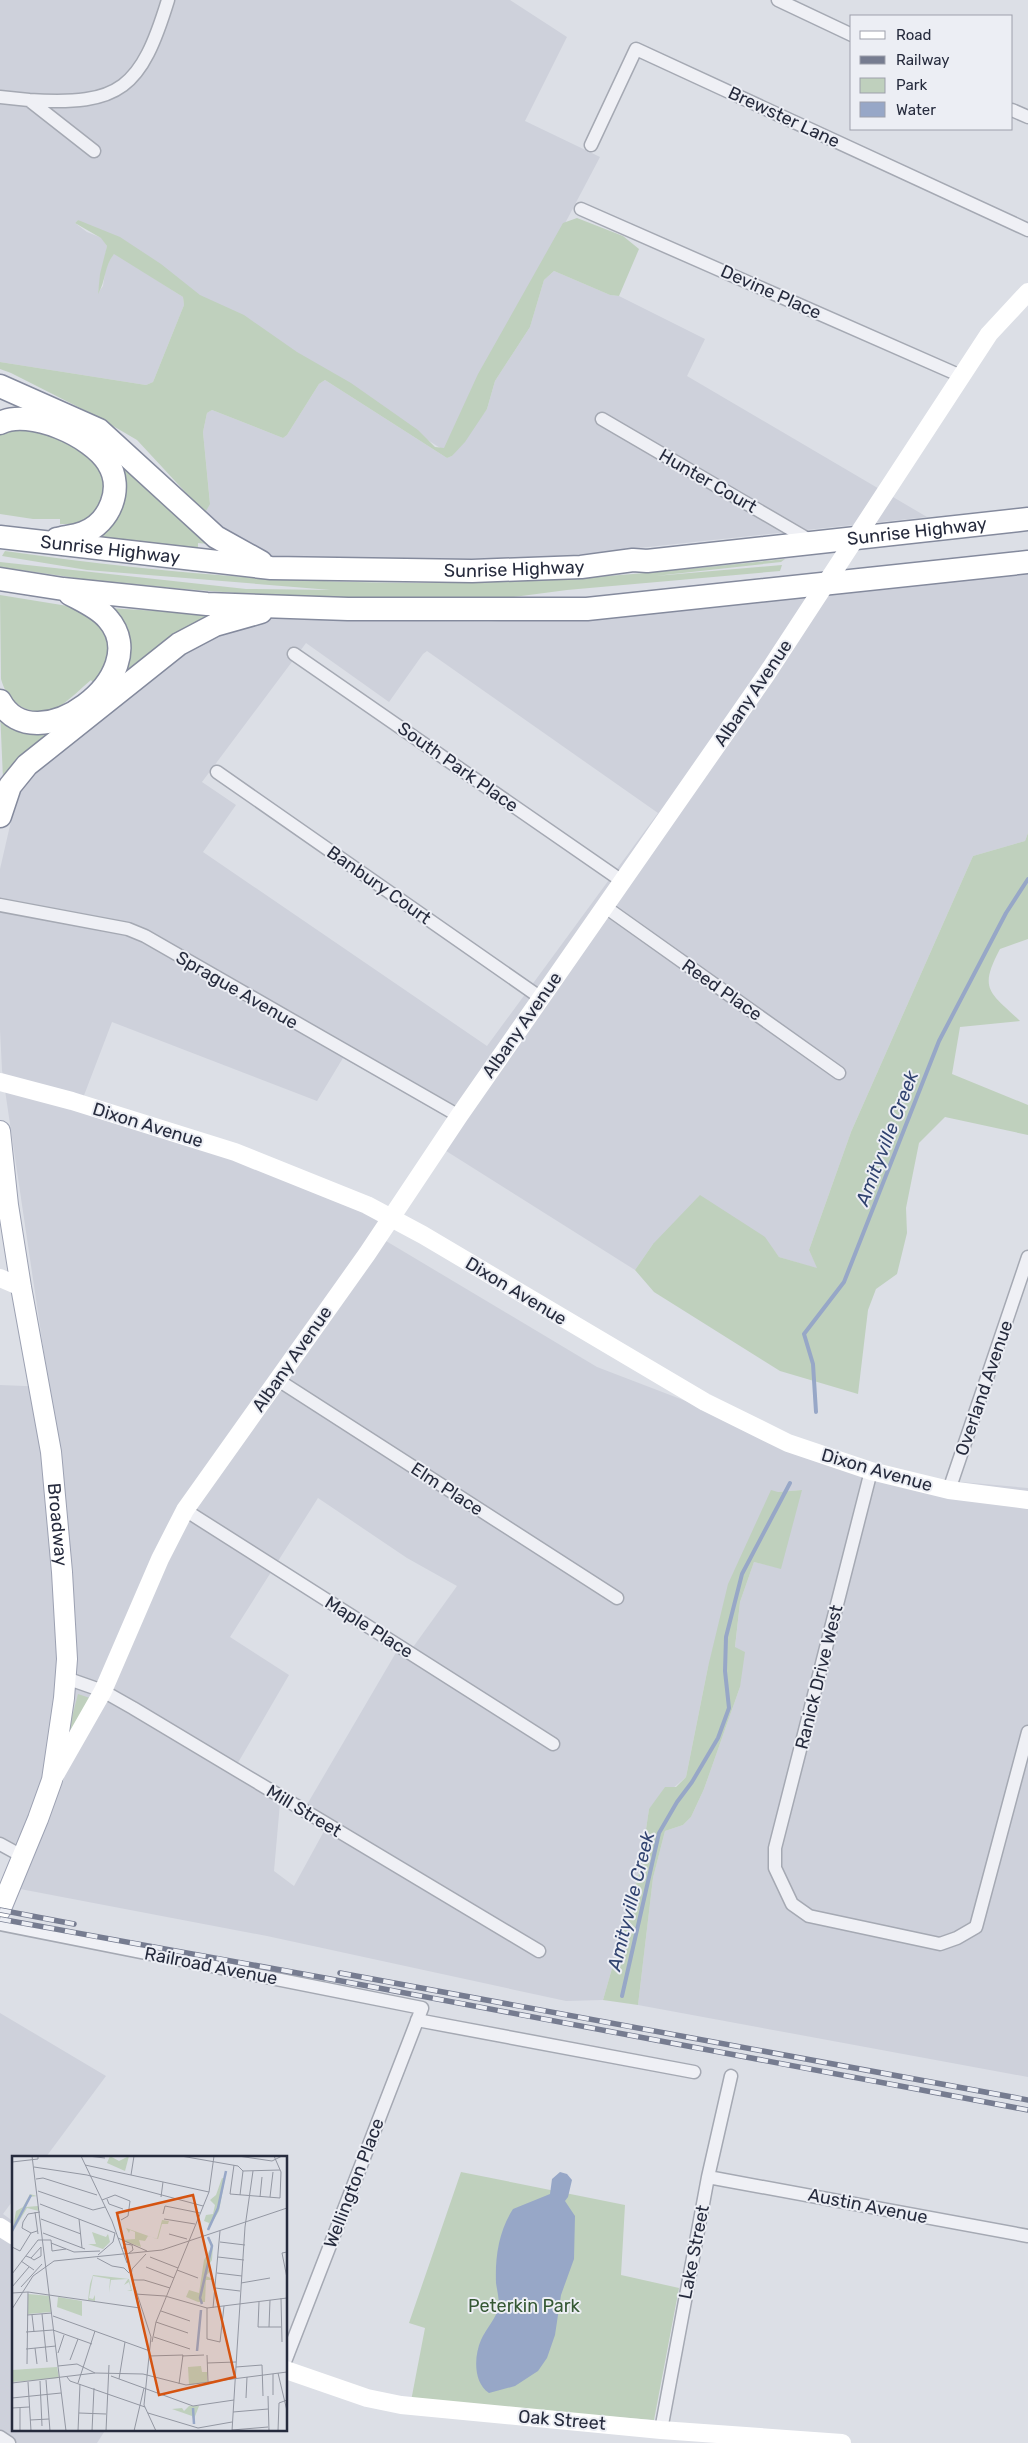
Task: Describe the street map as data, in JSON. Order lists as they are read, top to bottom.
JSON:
{
  "streets": {
    "highway": ["Sunrise Highway"],
    "main road": ["Broadway"],
    "street": [
      "Brewster Lane",
      "Devine Place",
      "Hunter Court",
      "Albany Avenue",
      "South Park Place",
      "Banbury Court",
      "Sprague Avenue",
      "Reed Place",
      "Dixon Avenue",
      "Overland Avenue",
      "Elm Place",
      "Maple Place",
      "Ranick Drive West",
      "Mill Street",
      "Railroad Avenue",
      "Wellington Place",
      "Austin Avenue",
      "Lake Street",
      "Oak Street"
    ]
  },
  "crossings": [
    ["Devine Place", "Albany Avenue"],
    ["Hunter Court", "Sunrise Highway"],
    ["Sunrise Highway", "Albany Avenue"],
    ["Albany Avenue", "South Park Place"],
    ["Albany Avenue", "Banbury Court"],
    ["Albany Avenue", "Sprague Avenue"],
    ["Albany Avenue", "Reed Place"],
    ["Albany Avenue", "Dixon Avenue"],
    ["Albany Avenue", "Elm Place"],
    ["Albany Avenue", "Broadway"],
    ["Albany Avenue", "Maple Place"],
    ["Albany Avenue", "Mill Street"],
    ["Dixon Avenue", "Overland Avenue"],
    ["Dixon Avenue", "Ranick Drive West"],
    ["Broadway", "Mill Street"],
    ["Railroad Avenue", "Wellington Place"],
    ["Austin Avenue", "Lake Street"],
    ["Lake Street", "Oak Street"]
  ],
  "water": ["Amityville Creek"],
  "parks": ["Peterkin Park"],
  "legend": [
    "Road",
    "Railway",
    "Park",
    "Water"
  ]
}
